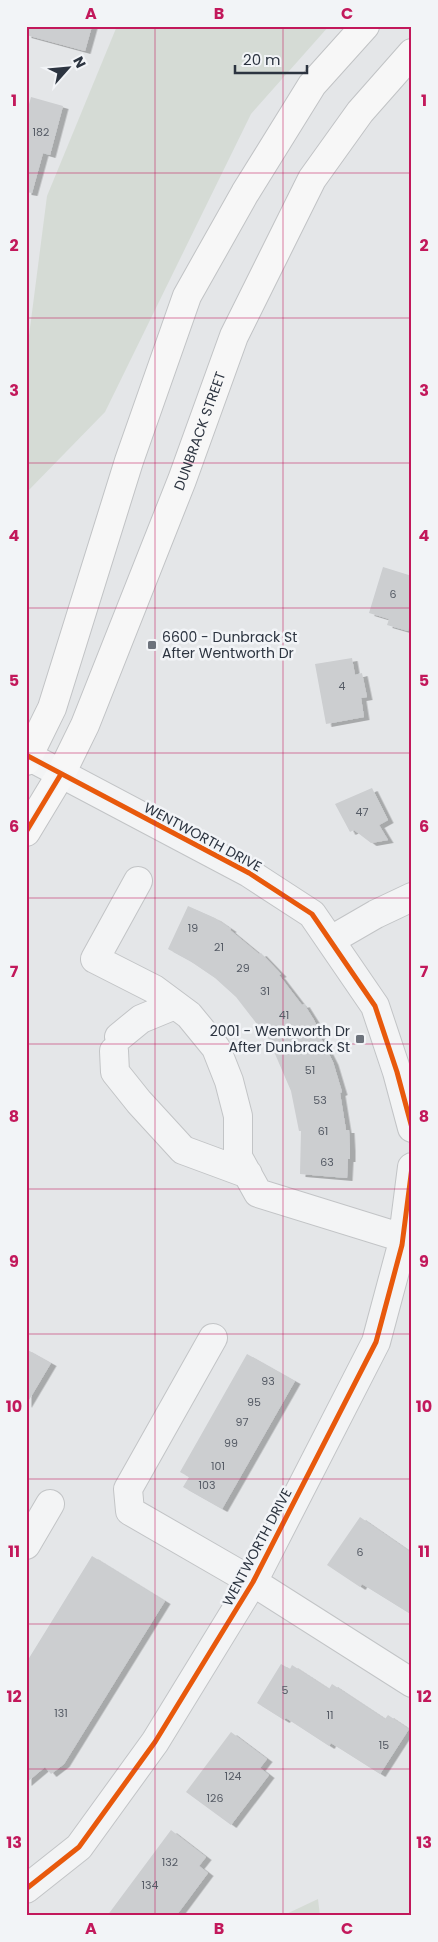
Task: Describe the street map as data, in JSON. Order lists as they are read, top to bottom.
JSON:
{
  "streets": {
    "main road": ["DUNBRACK STREET"],
    "street": ["WENTWORTH DRIVE"]
  },
  "crossings": [
    ["DUNBRACK STREET", "WENTWORTH DRIVE"]
  ],
  "places": {
    "transit": ["6600 - Dunbrack St After Wentworth Dr", "2001 - Wentworth Dr After Dunbrack St"]
  },
  "house_numbers": [
    "182",
    "6",
    "4",
    "47",
    "19",
    "21",
    "29",
    "31",
    "41",
    "51",
    "53",
    "61",
    "63",
    "93",
    "95",
    "97",
    "99",
    "101",
    "103",
    "6",
    "5",
    "131",
    "11",
    "15",
    "124",
    "126",
    "132",
    "134"
  ],
  "scale_bar": "20 m",
  "north": "top right",
  "grid": {
    "columns": ["A", "B", "C"],
    "rows": [
      "1",
      "2",
      "3",
      "4",
      "5",
      "6",
      "7",
      "8",
      "9",
      "10",
      "11",
      "12",
      "13"
    ]
  }
}
